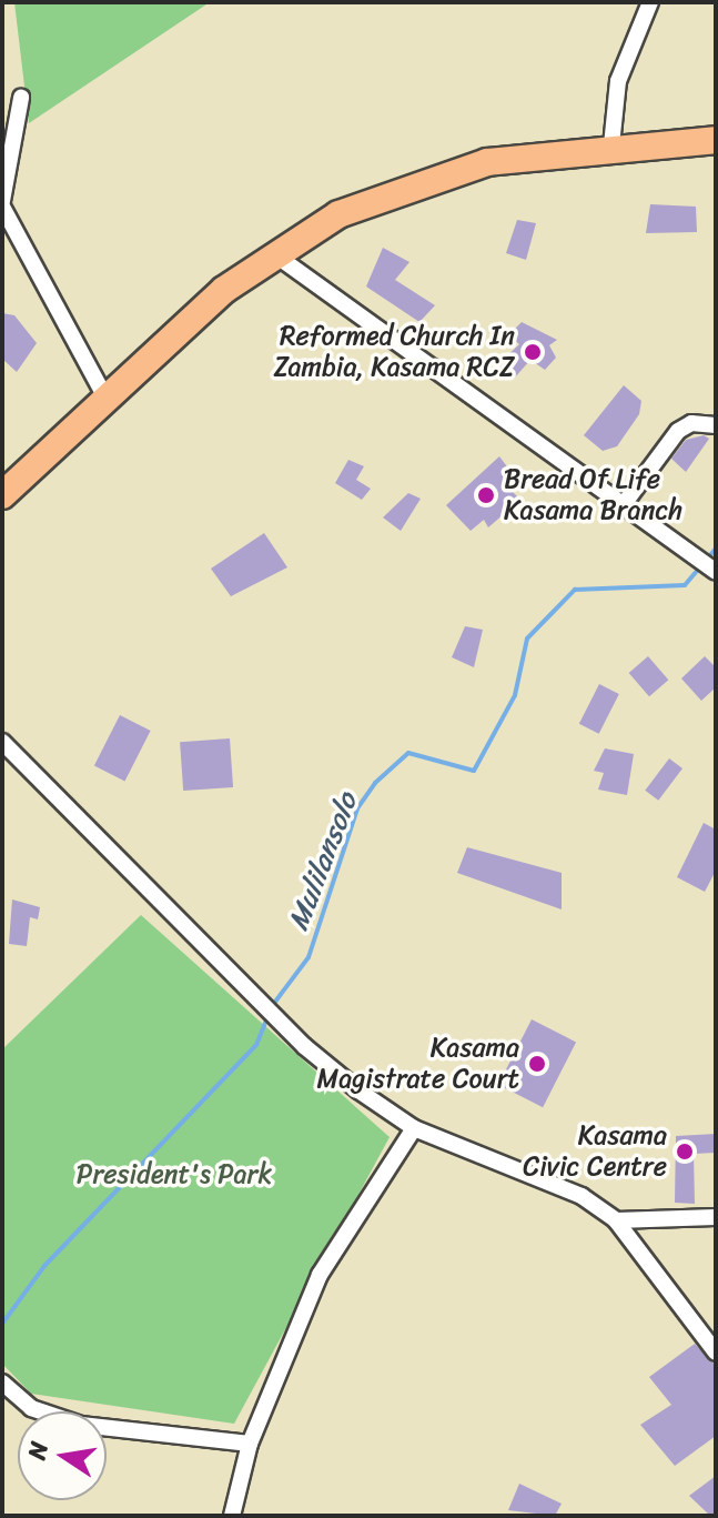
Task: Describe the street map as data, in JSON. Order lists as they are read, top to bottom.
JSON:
{
  "water": ["Mulilansolo"],
  "parks": ["President's Park"],
  "places": [
    "Reformed Church In Zambia, Kasama RCZ",
    "Bread Of Life Kasama Branch",
    "Kasama Magistrate Court",
    "Kasama Civic Centre"
  ],
  "north": "left"
}
